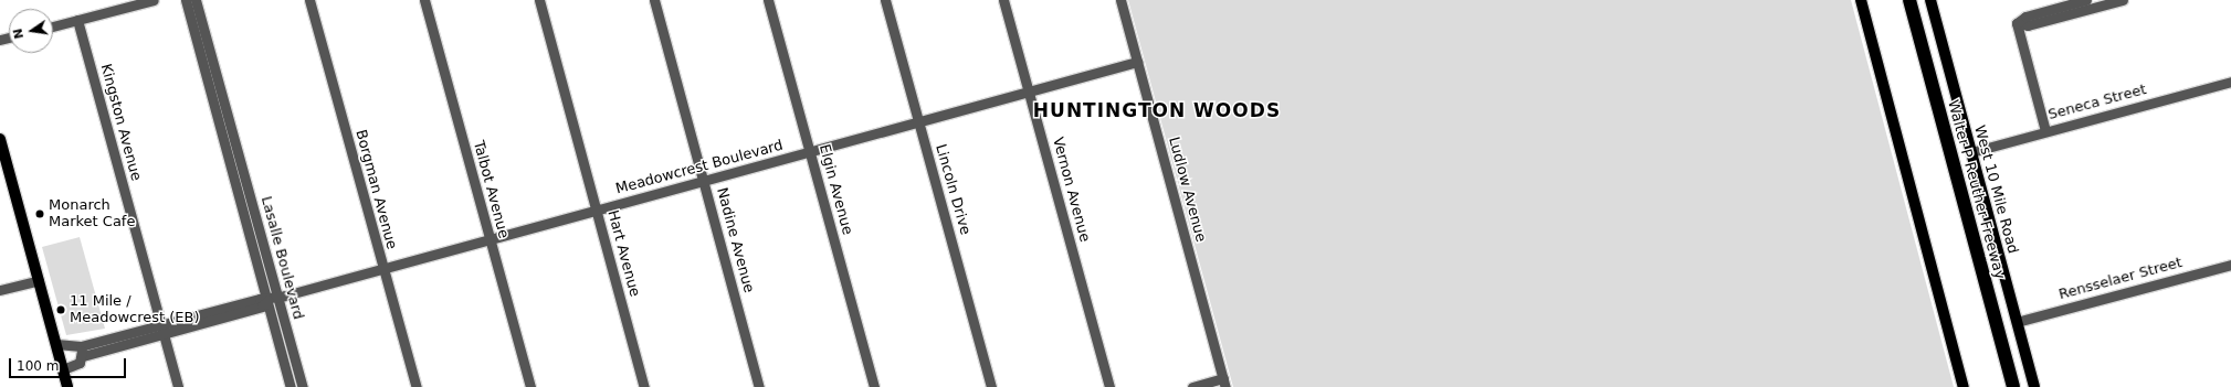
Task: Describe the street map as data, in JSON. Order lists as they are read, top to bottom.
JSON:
{
  "streets": {
    "highway": ["Walter P Reuther Freeway"],
    "main road": ["West 10 Mile Road"],
    "street": [
      "Seneca Street",
      "Kingston Avenue",
      "Meadowcrest Boulevard",
      "Borgman Avenue",
      "Talbot Avenue",
      "Elgin Avenue",
      "Lincoln Drive",
      "Vernon Avenue",
      "Ludlow Avenue",
      "Nadine Avenue",
      "Hart Avenue",
      "Lasalle Boulevard",
      "Rensselaer Street"
    ]
  },
  "crossings": [
    ["Seneca Street", "West 10 Mile Road"],
    ["Kingston Avenue", "Meadowcrest Boulevard"],
    ["Meadowcrest Boulevard", "Borgman Avenue"],
    ["Meadowcrest Boulevard", "Talbot Avenue"],
    ["Meadowcrest Boulevard", "Elgin Avenue"],
    ["Meadowcrest Boulevard", "Lincoln Drive"],
    ["Meadowcrest Boulevard", "Vernon Avenue"],
    ["Meadowcrest Boulevard", "Ludlow Avenue"],
    ["Meadowcrest Boulevard", "Nadine Avenue"],
    ["Meadowcrest Boulevard", "Hart Avenue"],
    ["Meadowcrest Boulevard", "Lasalle Boulevard"],
    ["West 10 Mile Road", "Rensselaer Street"]
  ],
  "districts": ["HUNTINGTON WOODS"],
  "places": ["Monarch Market Cafe", "11 Mile / Meadowcrest (EB)"],
  "scale_bar": "100 m",
  "north": "left"
}
